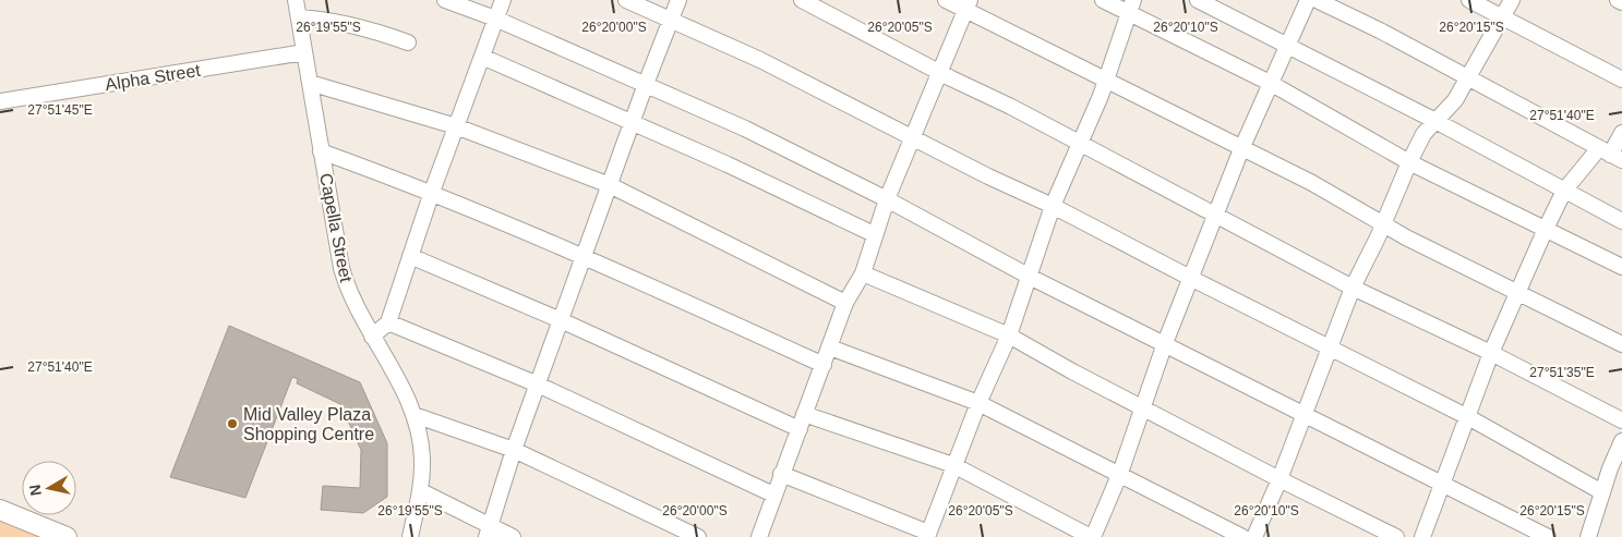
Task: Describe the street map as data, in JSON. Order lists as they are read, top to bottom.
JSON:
{
  "streets": {
    "street": ["Alpha Street", "Capella Street"]
  },
  "crossings": [
    ["Alpha Street", "Capella Street"]
  ],
  "places": ["Mid Valley Plaza Shopping Centre"],
  "north": "left",
  "coordinates": [
    "26°19'55\"S",
    "26°20'00\"S",
    "26°20'05\"S",
    "26°20'10\"S",
    "26°20'15\"S",
    "27°51'45\"E",
    "27°51'40\"E",
    "27°51'35\"E"
  ]
}
